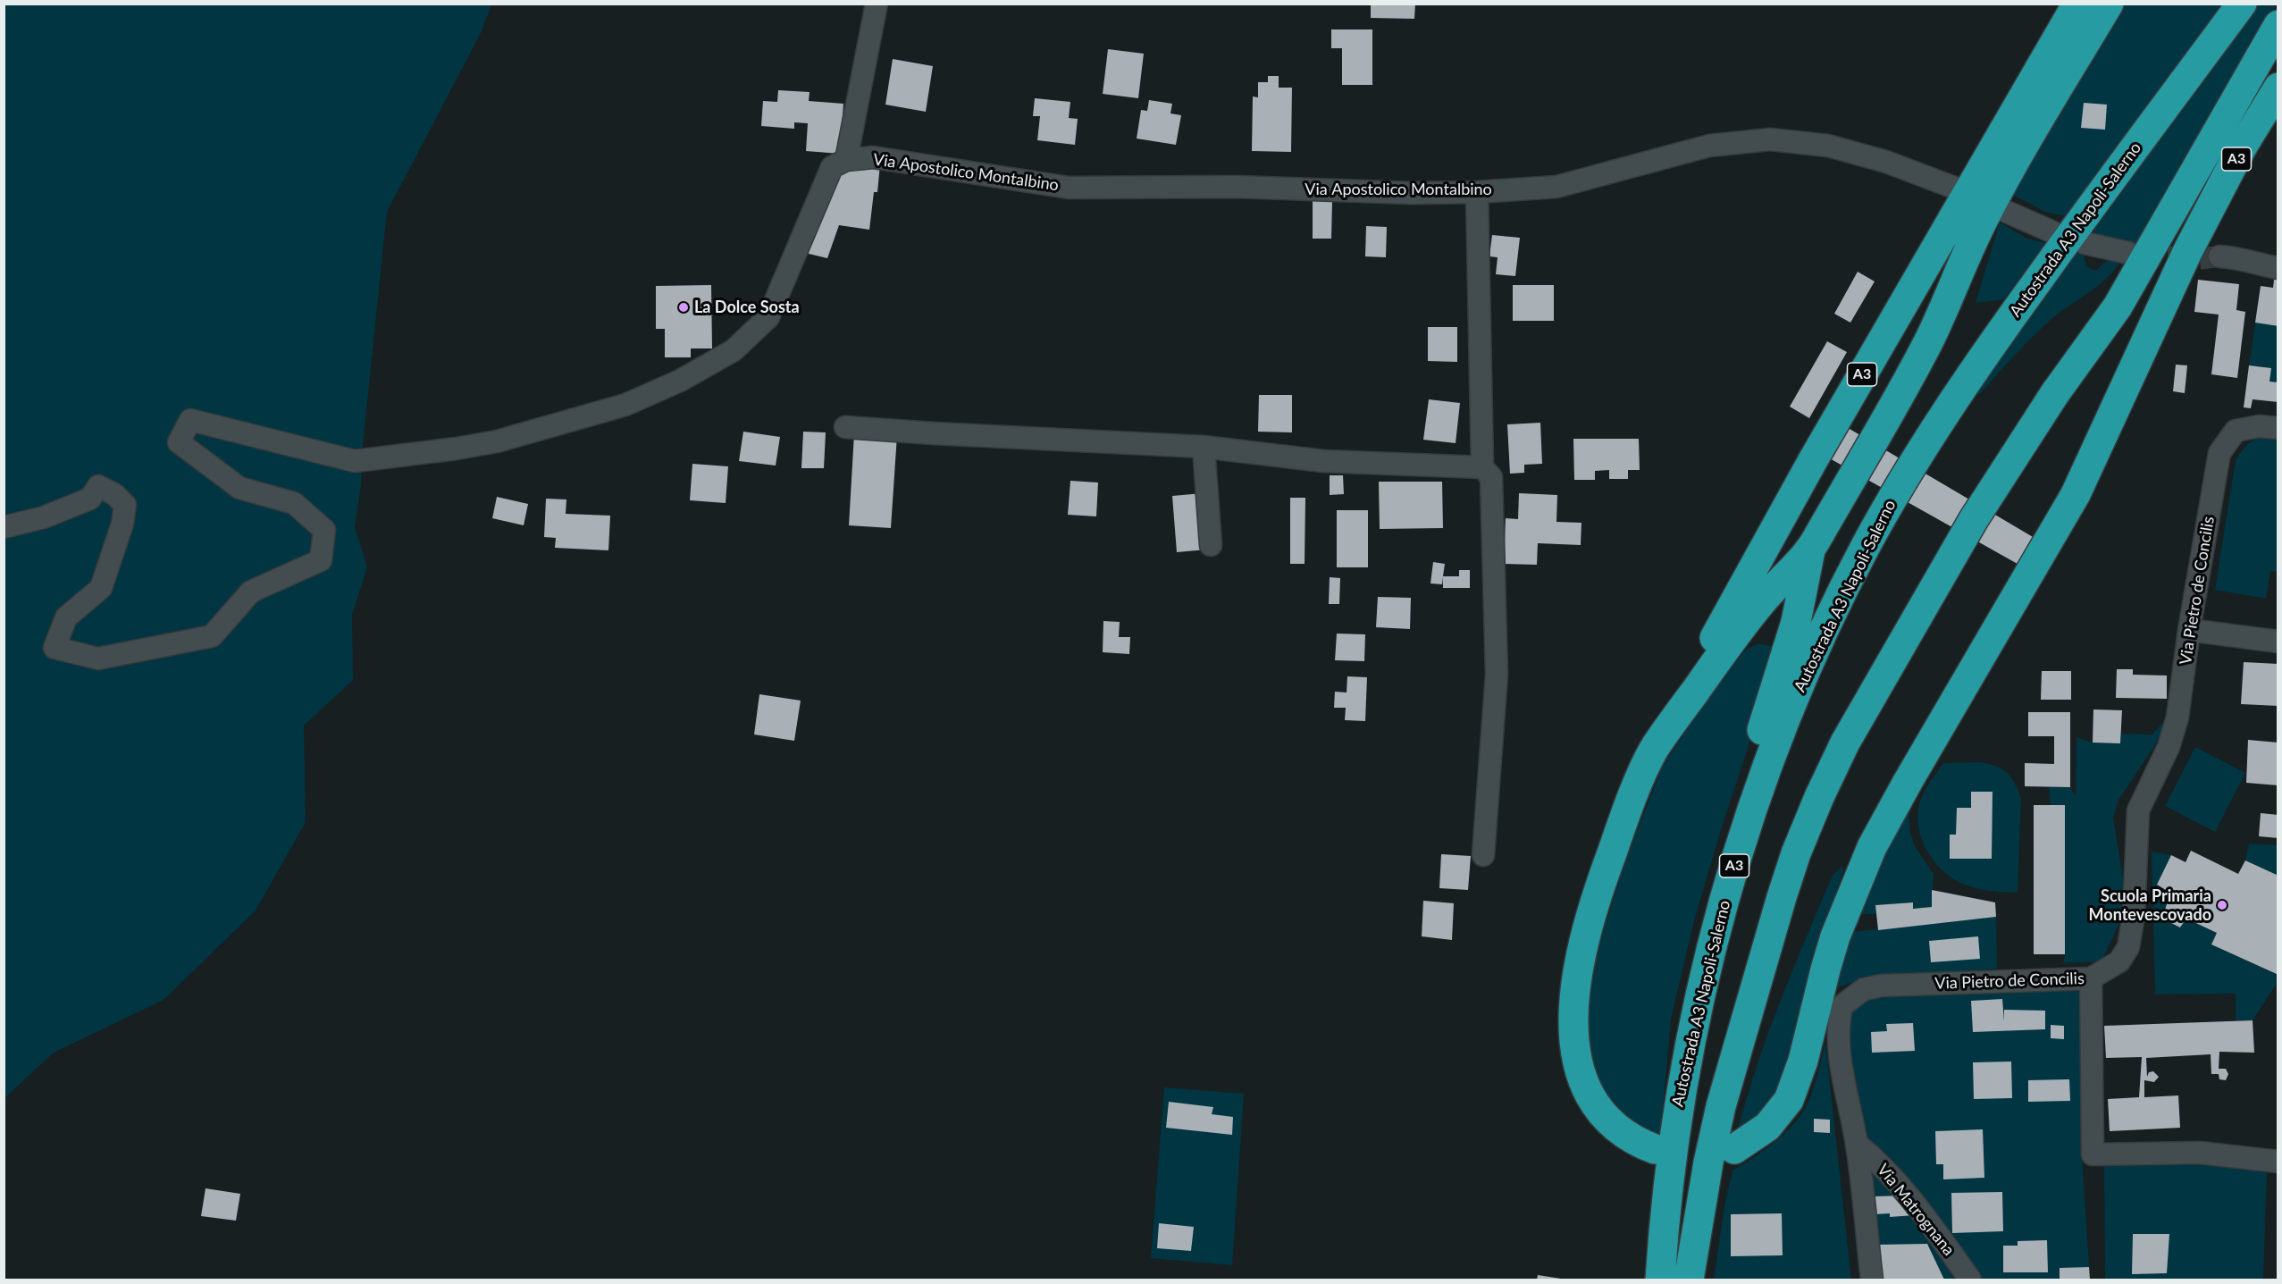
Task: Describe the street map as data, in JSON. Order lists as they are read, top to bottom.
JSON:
{
  "streets": {
    "highway": ["A3", "Autostrada A3 Napoli-Salerno"],
    "street": ["Via Apostolico Montalbino", "Via Pietro de Concilis", "Via Matrognana"]
  },
  "crossings": [
    ["A3", "Autostrada A3 Napoli-Salerno"],
    ["Via Pietro de Concilis", "Via Matrognana"]
  ],
  "places": ["La Dolce Sosta", "Scuola Primaria Montevescovado"]
}
